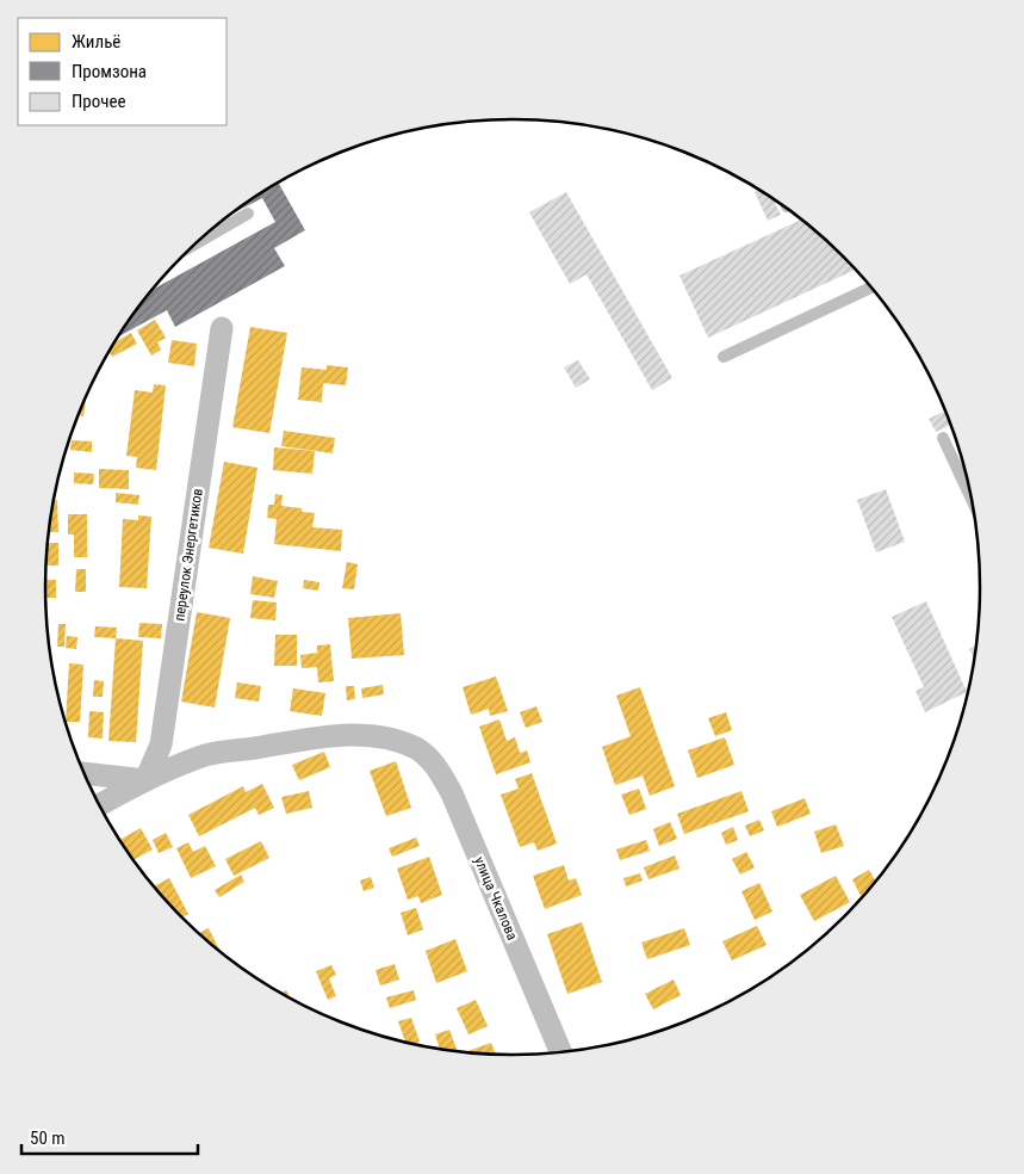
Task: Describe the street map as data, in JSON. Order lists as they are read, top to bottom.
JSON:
{
  "streets": {
    "street": ["переулок Энергетиков", "улица Чкалова"]
  },
  "crossings": [
    ["переулок Энергетиков", "улица Чкалова"]
  ],
  "legend": ["Жильё", "Промзона", "Прочее"],
  "scale_bar": "50 m"
}
